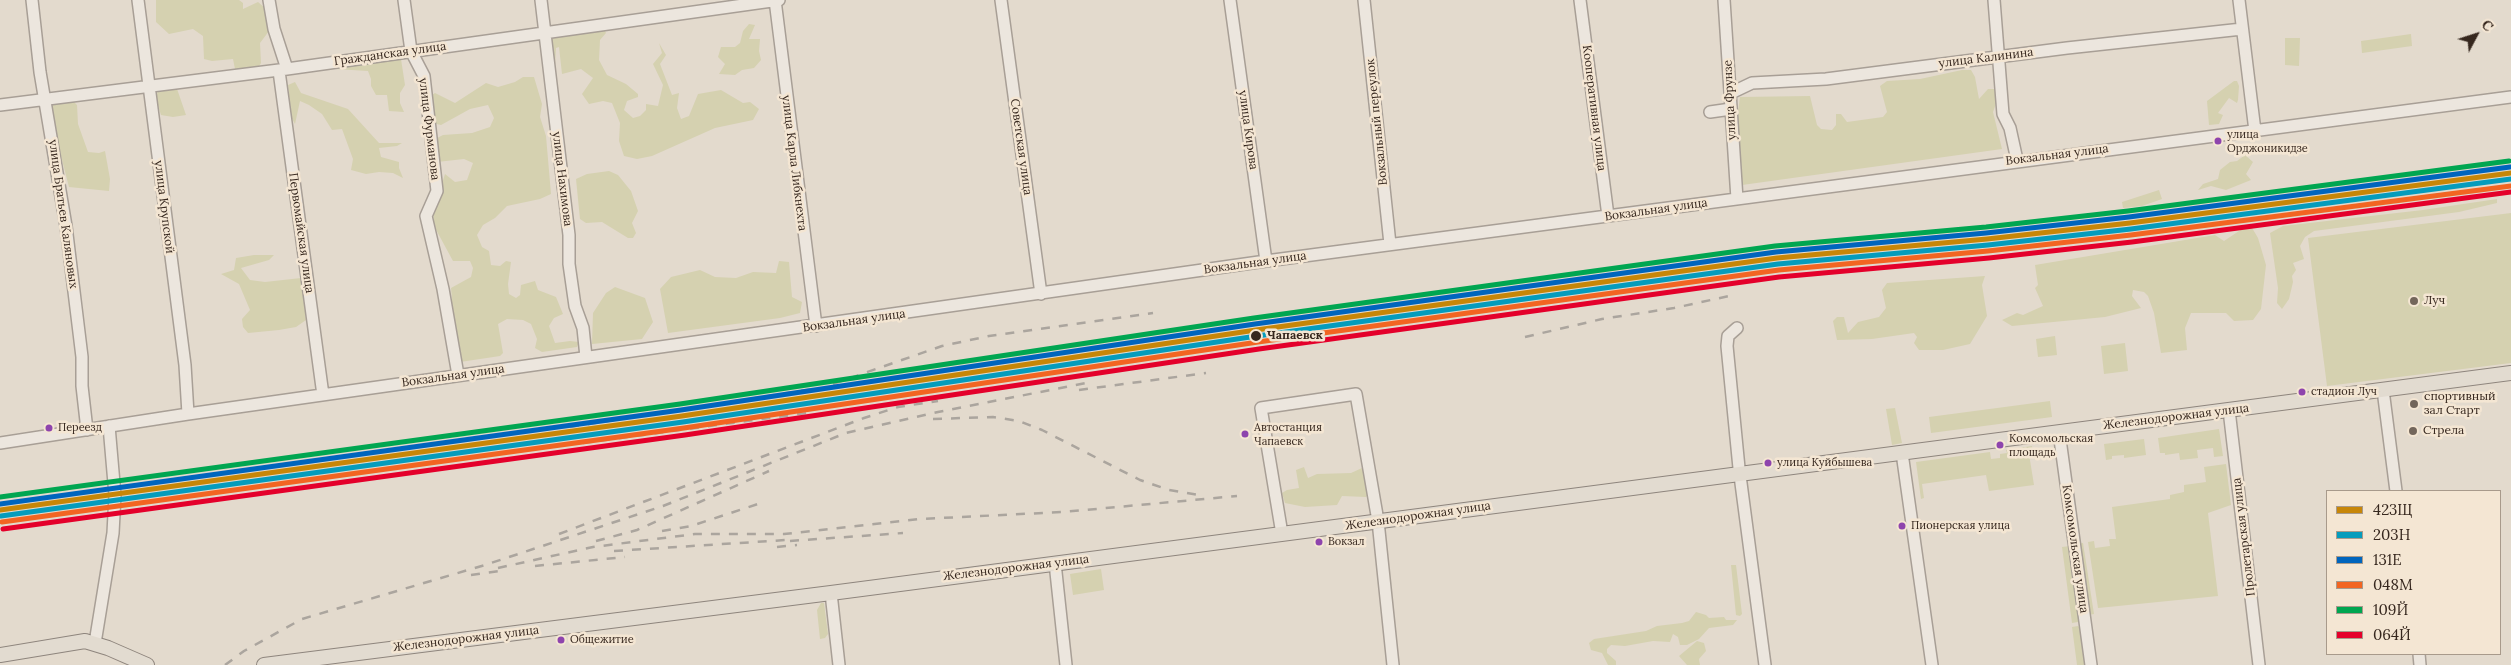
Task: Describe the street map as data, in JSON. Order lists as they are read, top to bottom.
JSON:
{
  "streets": {
    "main road": ["Железнодорожная улица"],
    "street": [
      "Гражданская улица",
      "улица Калинина",
      "улица Фрунзе",
      "Кооперативная улица",
      "Вокзальный переулок",
      "улица Фурманова",
      "улица Кирова",
      "Советская улица",
      "Вокзальная улица",
      "улица Карла Либкнехта",
      "улица Нахимова",
      "улица Крупской",
      "улица Братьев Каляновых",
      "Первомайская улица",
      "Пролетарская улица",
      "Комсомольская улица"
    ]
  },
  "crossings": [
    ["Гражданская улица", "улица Фурманова"],
    ["Гражданская улица", "улица Карла Либкнехта"],
    ["Гражданская улица", "улица Нахимова"],
    ["Гражданская улица", "улица Крупской"],
    ["Гражданская улица", "улица Братьев Каляновых"],
    ["Гражданская улица", "Первомайская улица"],
    ["улица Калинина", "улица Фрунзе"],
    ["улица Фрунзе", "Вокзальная улица"],
    ["Кооперативная улица", "Вокзальная улица"],
    ["Вокзальный переулок", "Вокзальная улица"],
    ["улица Фурманова", "Вокзальная улица"],
    ["улица Кирова", "Вокзальная улица"],
    ["Советская улица", "Вокзальная улица"],
    ["Вокзальная улица", "улица Карла Либкнехта"],
    ["Вокзальная улица", "улица Нахимова"],
    ["Вокзальная улица", "улица Крупской"],
    ["Вокзальная улица", "улица Братьев Каляновых"],
    ["Вокзальная улица", "Первомайская улица"],
    ["Железнодорожная улица", "Пролетарская улица"],
    ["Железнодорожная улица", "Комсомольская улица"]
  ],
  "places": [
    "улица Орджоникидзе",
    "Луч",
    "Чапаевск",
    "стадион Луч",
    "спортивный зал Старт",
    "Переезд",
    "Стрела",
    "Автостанция Чапаевск",
    "Комсомольская площадь",
    "улица Куйбышева",
    "Пионерская улица",
    "Вокзал",
    "Общежитие"
  ],
  "lines": [
    "transit line 109Й",
    "transit line 131Е",
    "transit line 423Щ",
    "transit line 203Н",
    "transit line 048М",
    "transit line 064Й"
  ],
  "legend": [
    "423Щ",
    "203Н",
    "131Е",
    "048М",
    "109Й",
    "064Й"
  ],
  "north": "top right"
}
